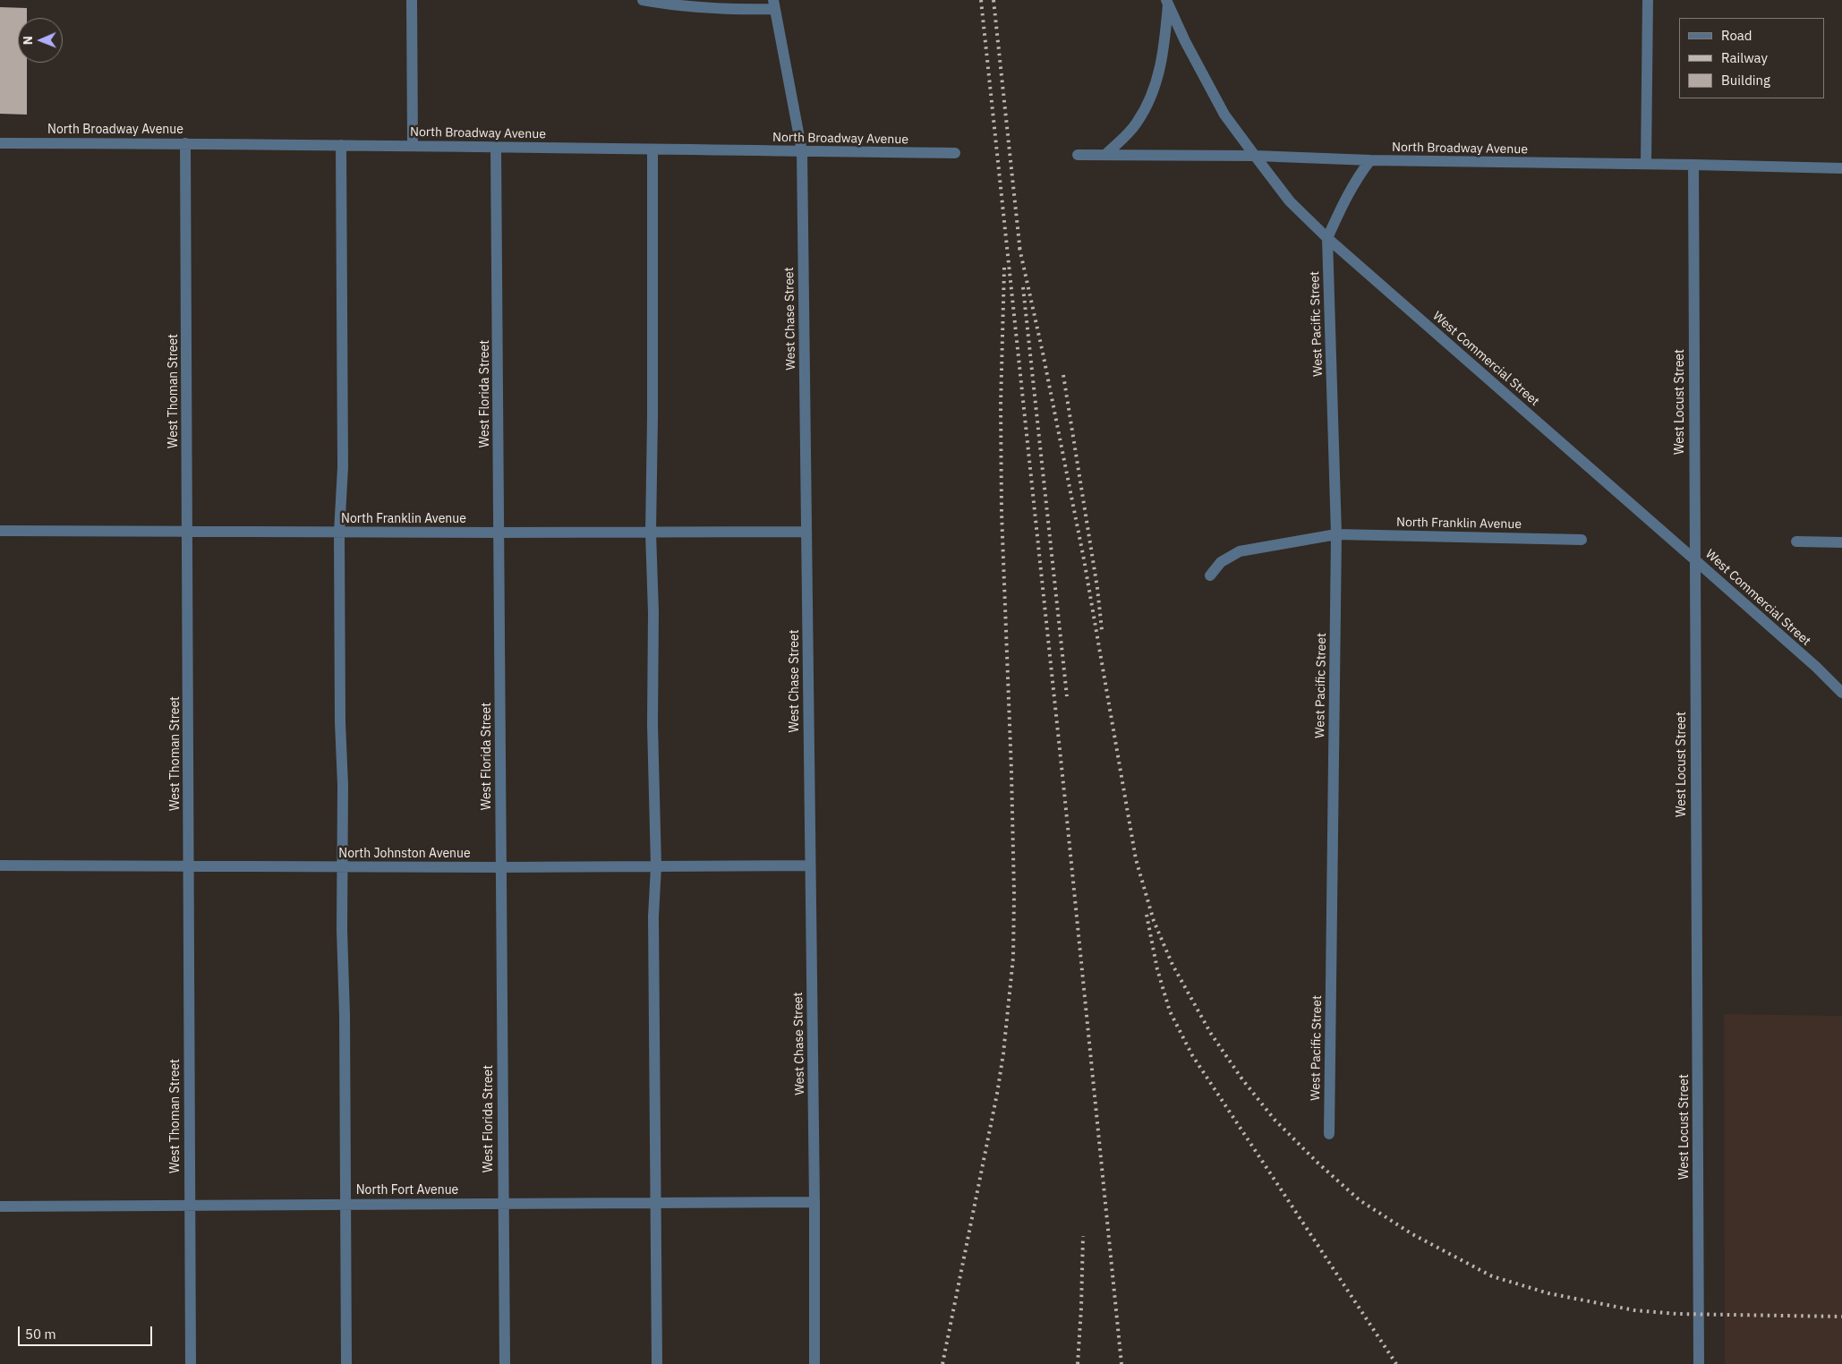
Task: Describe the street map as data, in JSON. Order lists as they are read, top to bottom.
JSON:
{
  "streets": {
    "street": [
      "North Broadway Avenue",
      "West Chase Street",
      "West Pacific Street",
      "West Commercial Street",
      "West Thoman Street",
      "West Florida Street",
      "West Locust Street",
      "North Franklin Avenue",
      "North Johnston Avenue",
      "North Fort Avenue"
    ]
  },
  "crossings": [
    ["North Broadway Avenue", "West Chase Street"],
    ["North Broadway Avenue", "West Commercial Street"],
    ["North Broadway Avenue", "West Thoman Street"],
    ["North Broadway Avenue", "West Florida Street"],
    ["North Broadway Avenue", "West Locust Street"],
    ["West Chase Street", "North Franklin Avenue"],
    ["West Chase Street", "North Johnston Avenue"],
    ["West Chase Street", "North Fort Avenue"],
    ["West Pacific Street", "West Commercial Street"],
    ["West Pacific Street", "North Franklin Avenue"],
    ["West Commercial Street", "West Locust Street"],
    ["West Thoman Street", "North Franklin Avenue"],
    ["West Thoman Street", "North Johnston Avenue"],
    ["West Thoman Street", "North Fort Avenue"],
    ["West Florida Street", "North Franklin Avenue"],
    ["West Florida Street", "North Johnston Avenue"],
    ["West Florida Street", "North Fort Avenue"]
  ],
  "legend": ["Road", "Railway", "Building"],
  "scale_bar": "50 m",
  "north": "left"
}
